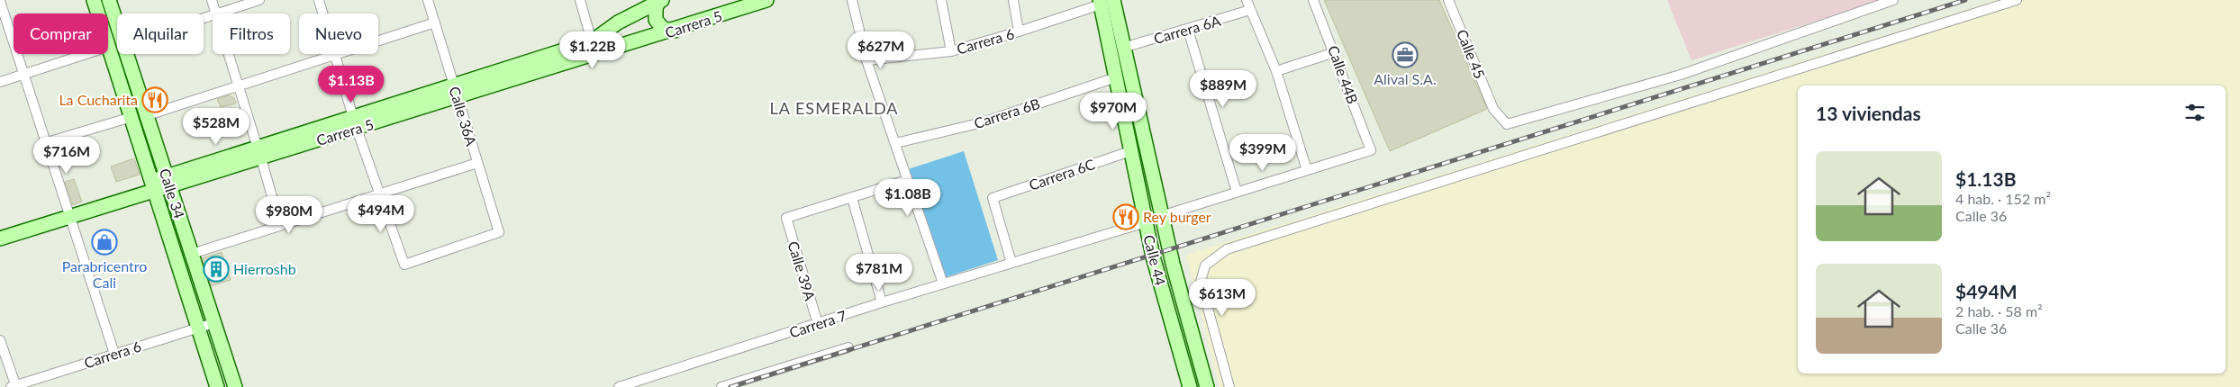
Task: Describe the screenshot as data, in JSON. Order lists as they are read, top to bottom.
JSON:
{
  "streets": {
    "main road": ["Carrera 5", "Calle 34", "Calle 44"],
    "street": [
      "Carrera 6A",
      "Carrera 6",
      "Calle 45",
      "Calle 44B",
      "Carrera 6B",
      "Calle 36A",
      "Carrera 6C",
      "Calle 39A",
      "Carrera 7"
    ]
  },
  "crossings": [
    ["Carrera 5", "Calle 36A"],
    ["Carrera 5", "Calle 34"],
    ["Carrera 6A", "Calle 44"],
    ["Carrera 6", "Calle 34"],
    ["Carrera 6", "Calle 44"],
    ["Carrera 6B", "Calle 44"],
    ["Carrera 6C", "Calle 44"],
    ["Carrera 6C", "Carrera 7"],
    ["Calle 44", "Carrera 7"],
    ["Calle 39A", "Carrera 7"]
  ],
  "districts": ["LA ESMERALDA"],
  "places": {
    "office": ["Alival S.A."],
    "restaurant": ["La Cucharita", "Rey burger"],
    "shop": ["Parabricentro Cali"],
    "building": ["Hierroshb"]
  },
  "page": {
    "chip": [
      "Comprar",
      "Alquilar",
      "Filtros",
      "Nuevo"
    ],
    "price": [
      "$1.22B",
      "$627M",
      "$1.13B",
      "$889M",
      "$970M",
      "$528M",
      "$399M",
      "$716M",
      "$1.08B",
      "$494M",
      "$980M",
      "$781M",
      "$613M"
    ],
    "heading": "13 viviendas",
    "list": [
      {
        "name": "$1.13B",
        "note": "4 hab. · 152 m² · Calle 36"
      },
      {
        "name": "$494M",
        "note": "2 hab. · 58 m² · Calle 36"
      }
    ]
  }
}
